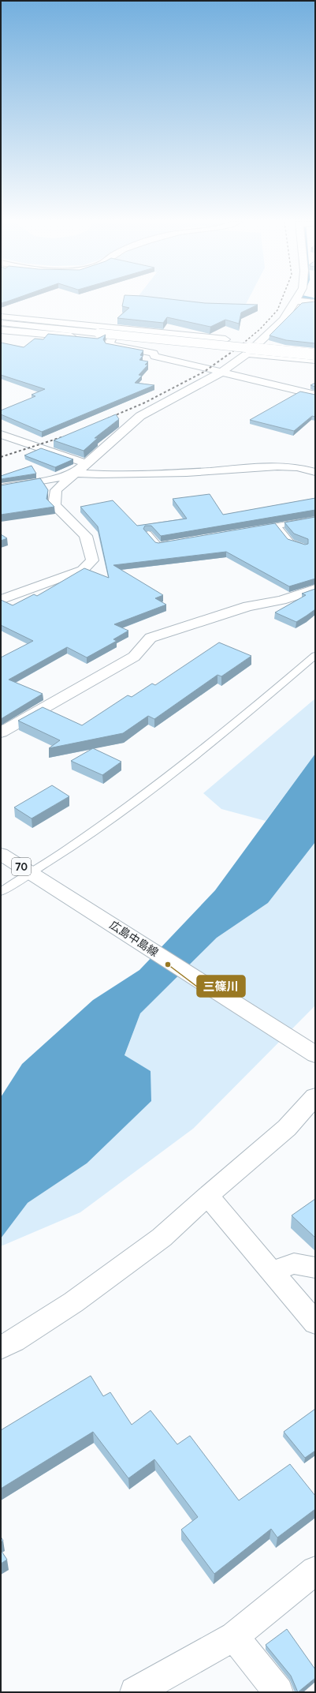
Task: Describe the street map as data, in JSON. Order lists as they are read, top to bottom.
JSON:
{
  "streets": {
    "street": ["70", "広島中島線"]
  },
  "places": ["三篠川"]
}
